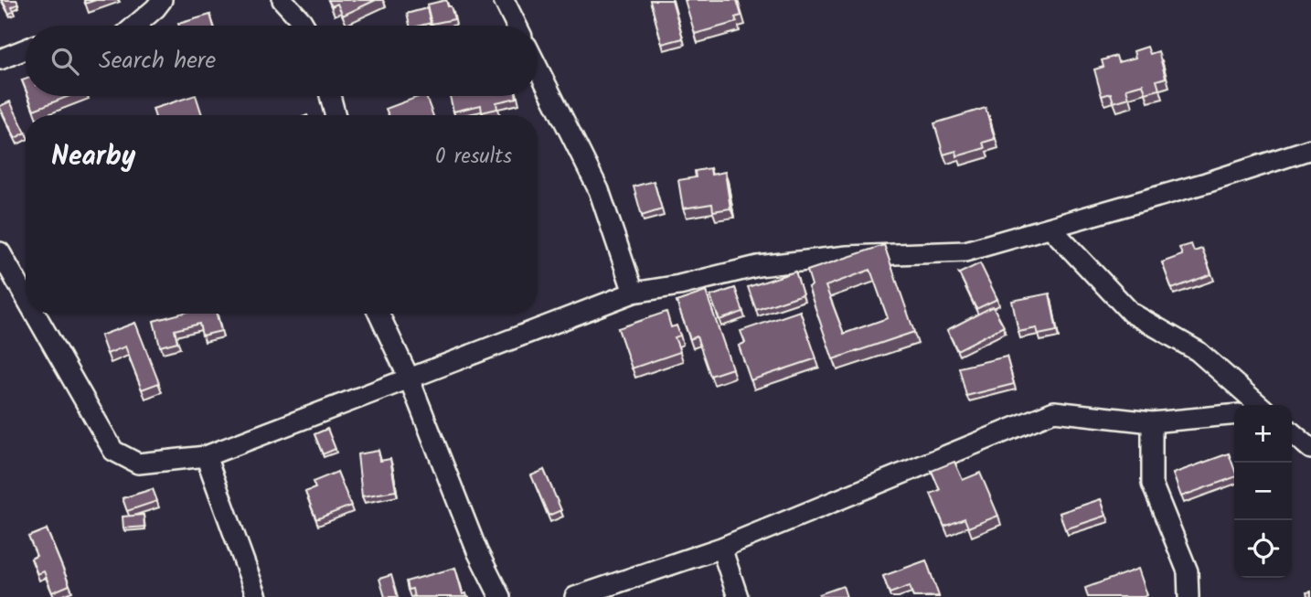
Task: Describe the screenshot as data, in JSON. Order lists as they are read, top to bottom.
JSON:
{
  "page": {
    "search": "Search here",
    "heading": ["Nearby", "0 results"],
    "map_buttons": ["+", "−"]
  }
}
